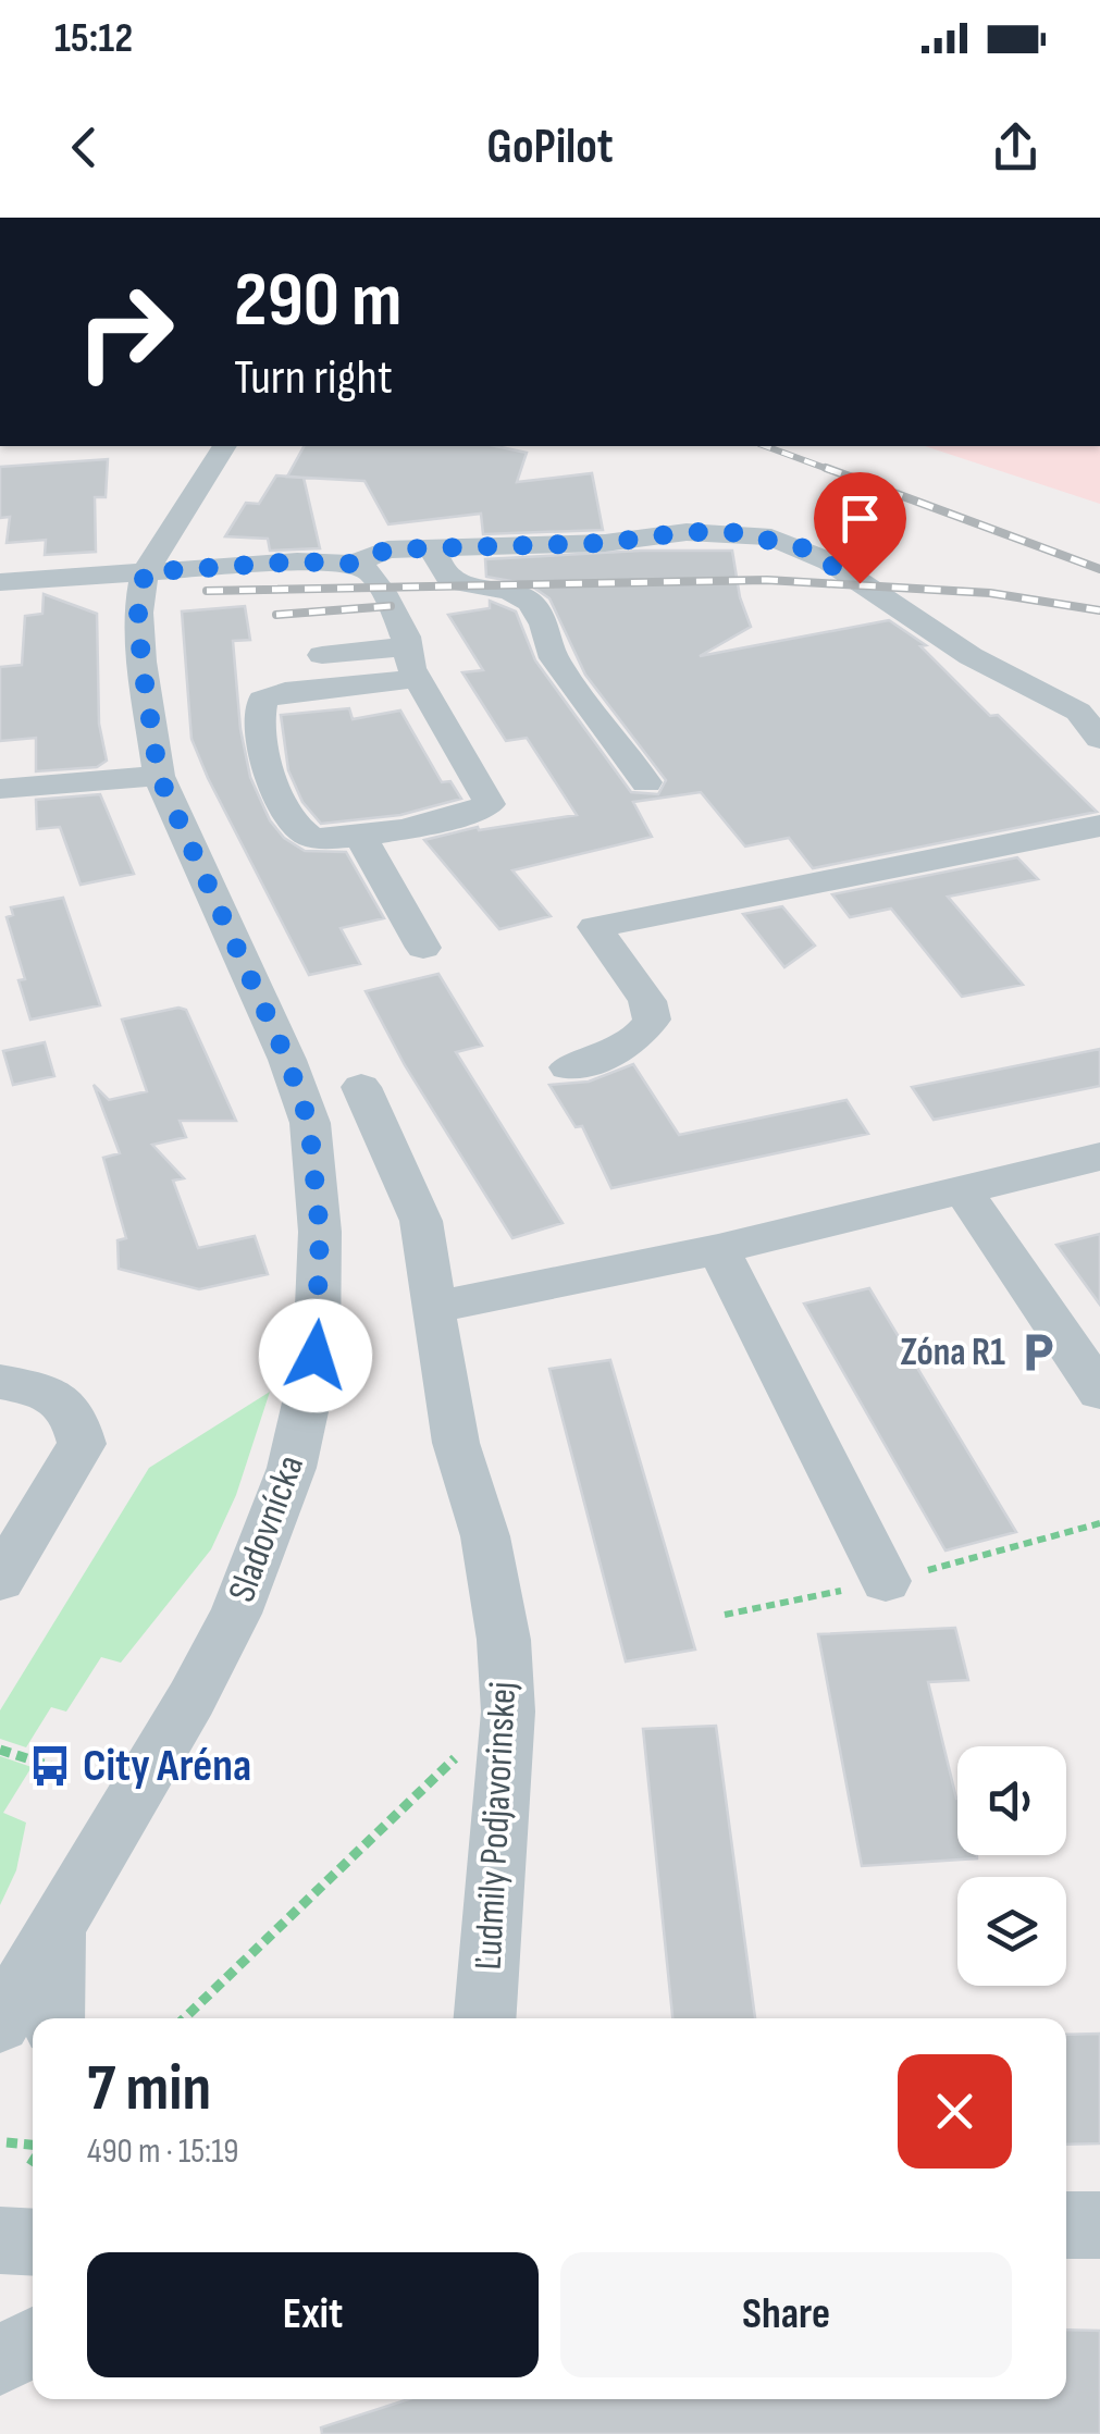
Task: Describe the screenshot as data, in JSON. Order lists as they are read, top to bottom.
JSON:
{
  "streets": {
    "street": ["Sladovnícka", "Ľudmily Podjavorinskej"]
  },
  "places": {
    "parking": ["Zóna R1"],
    "bus stop": ["City Aréna"]
  },
  "page": {
    "status": "15:12",
    "header": "GoPilot",
    "turn": ["290 m", "Turn right"],
    "heading": ["7 min", "490 m · 15:19"],
    "buttons": ["Exit", "Share"]
  }
}
